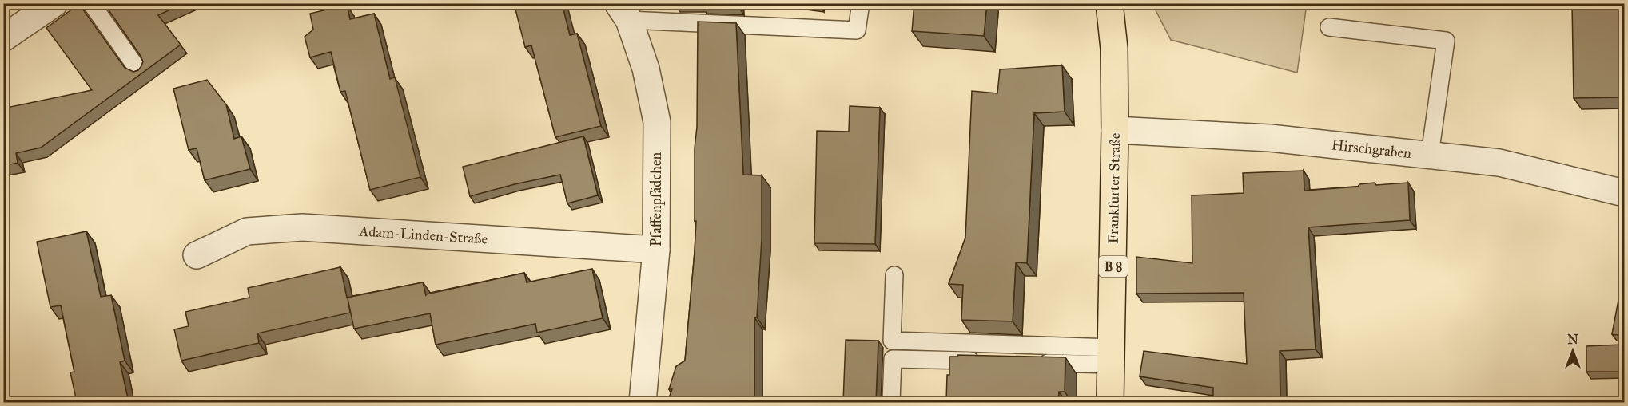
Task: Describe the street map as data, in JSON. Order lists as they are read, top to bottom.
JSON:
{
  "streets": {
    "main road": ["Frankfurter Straße", "B 8"],
    "street": ["Hirschgraben", "Pfaffenpfädchen", "Adam-Linden-Straße"]
  },
  "crossings": [
    ["Hirschgraben", "Frankfurter Straße"],
    ["Pfaffenpfädchen", "Adam-Linden-Straße"]
  ],
  "north": "top"
}
